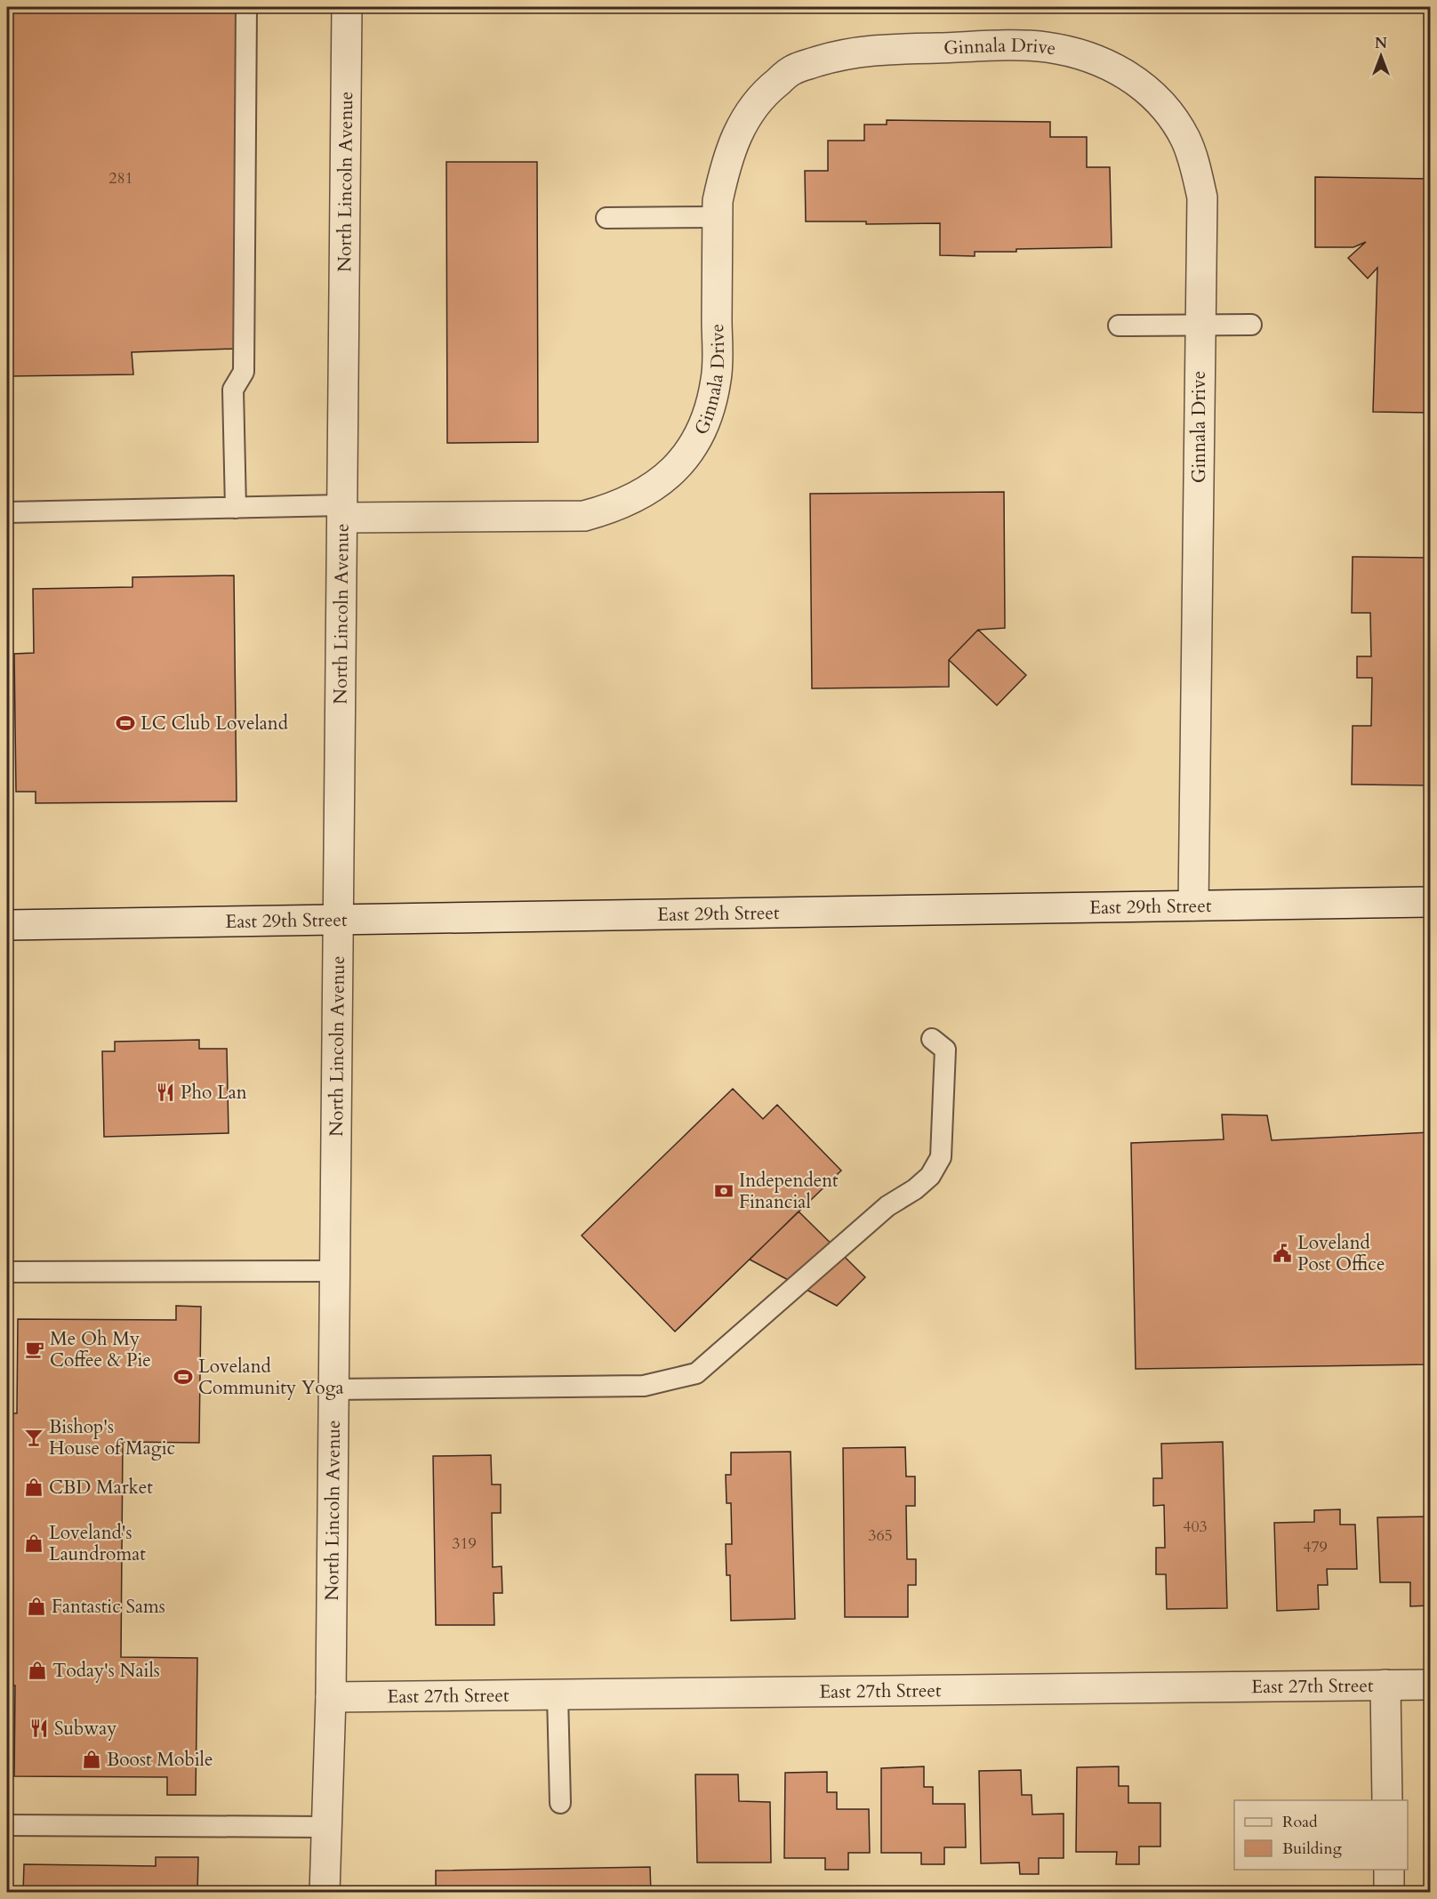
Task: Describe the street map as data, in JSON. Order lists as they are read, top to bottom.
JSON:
{
  "streets": {
    "street": [
      "Ginnala Drive",
      "North Lincoln Avenue",
      "East 29th Street",
      "East 27th Street"
    ]
  },
  "crossings": [
    ["Ginnala Drive", "North Lincoln Avenue"],
    ["Ginnala Drive", "East 29th Street"],
    ["North Lincoln Avenue", "East 29th Street"],
    ["North Lincoln Avenue", "East 27th Street"]
  ],
  "places": {
    "sports": ["LC Club Loveland", "Loveland Community Yoga"],
    "restaurant": ["Pho Lan", "Subway"],
    "bank": ["Independent Financial"],
    "public building": ["Loveland Post Office"],
    "cafe": ["Me Oh My Coffee & Pie"],
    "bar": ["Bishop's House of Magic"],
    "shop": [
      "CBD Market",
      "Loveland's Laundromat",
      "Fantastic Sams",
      "Today's Nails",
      "Boost Mobile"
    ]
  },
  "house_numbers": [
    "281",
    "403",
    "365",
    "319",
    "479"
  ],
  "legend": ["Road", "Building"],
  "north": "top"
}
